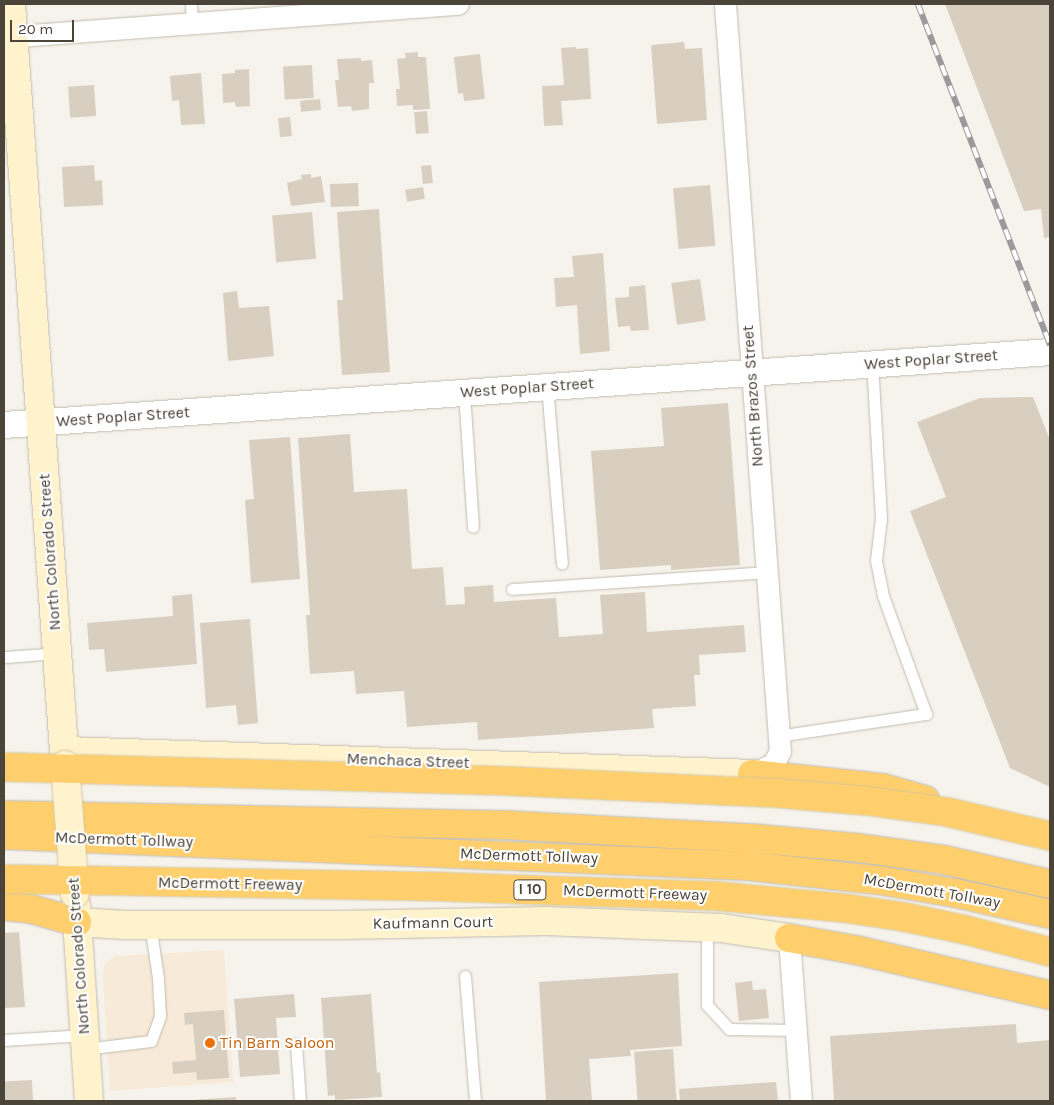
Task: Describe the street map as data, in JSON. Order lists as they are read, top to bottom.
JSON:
{
  "streets": {
    "highway": ["McDermott Tollway", "McDermott Freeway", "I 10"],
    "main road": ["North Colorado Street", "Menchaca Street", "Kaufmann Court"],
    "street": ["West Poplar Street", "North Brazos Street"]
  },
  "crossings": [
    ["West Poplar Street", "North Brazos Street"],
    ["West Poplar Street", "North Colorado Street"],
    ["North Brazos Street", "Menchaca Street"],
    ["North Colorado Street", "Menchaca Street"],
    ["North Colorado Street", "Kaufmann Court"]
  ],
  "places": ["Tin Barn Saloon"],
  "scale_bar": "20 m"
}
